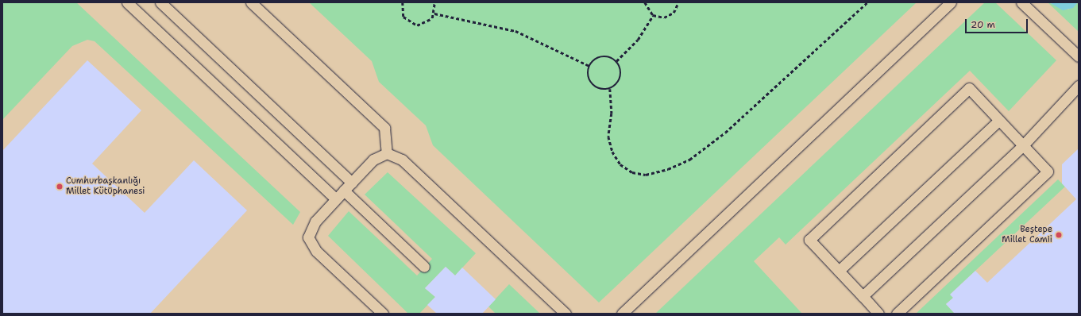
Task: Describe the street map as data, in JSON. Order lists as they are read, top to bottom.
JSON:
{
  "places": ["Cumhurbaşkanlığı Millet Kütüphanesi", "Beştepe Millet Camii"],
  "scale_bar": "20 m"
}
